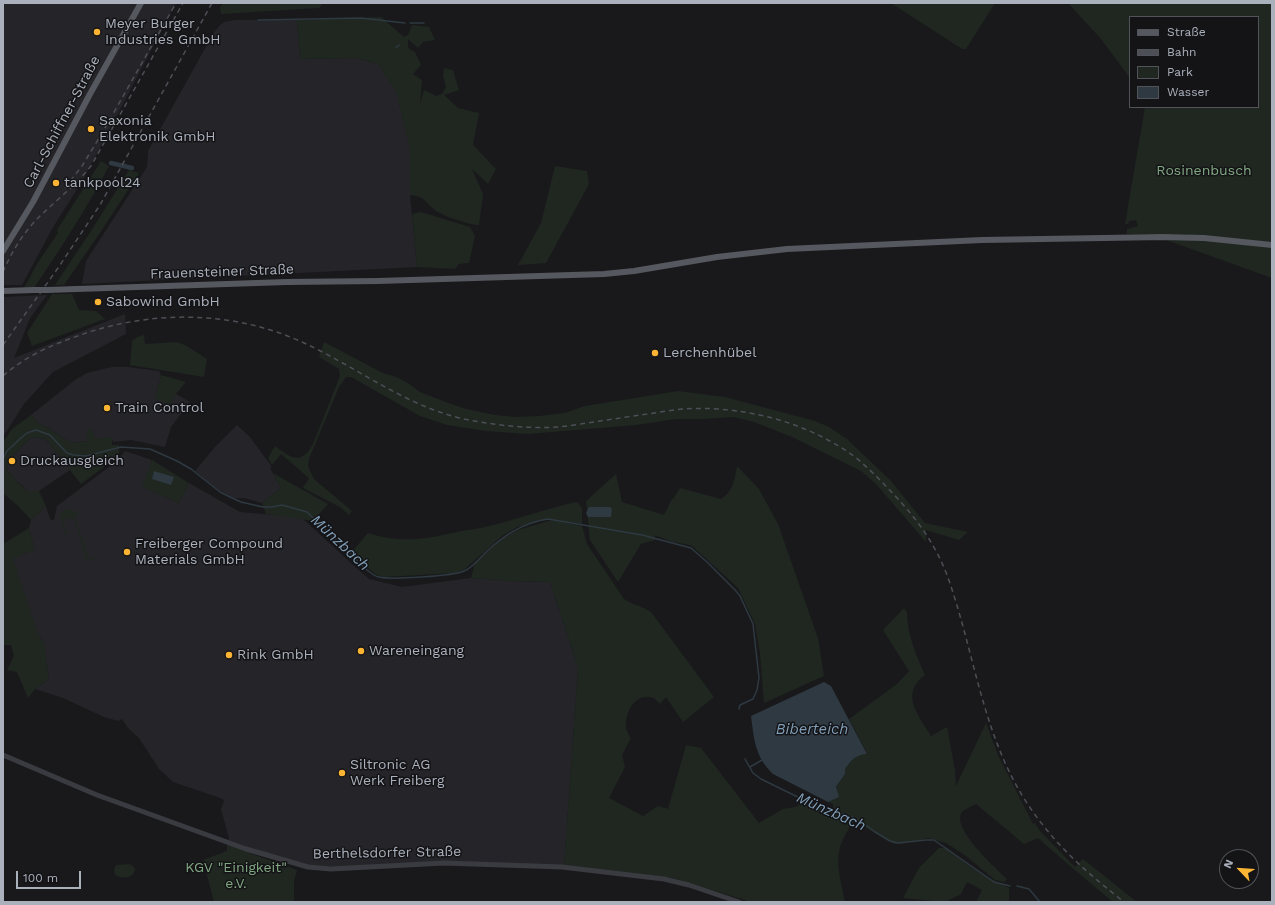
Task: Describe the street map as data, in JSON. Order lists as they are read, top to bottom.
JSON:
{
  "streets": {
    "main road": ["Carl-Schiffner-Straße", "Frauensteiner Straße"],
    "street": ["Berthelsdorfer Straße"]
  },
  "water": ["Münzbach", "Biberteich"],
  "parks": ["Rosinenbusch", "KGV \"Einigkeit\" e.V."],
  "places": [
    "Meyer Burger Industries GmbH",
    "Saxonia Elektronik GmbH",
    "tankpool24",
    "Sabowind GmbH",
    "Lerchenhübel",
    "Train Control",
    "Druckausgleich",
    "Freiberger Compound Materials GmbH",
    "Wareneingang",
    "Rink GmbH",
    "Siltronic AG Werk Freiberg"
  ],
  "legend": [
    "Straße",
    "Bahn",
    "Park",
    "Wasser"
  ],
  "scale_bar": "100 m",
  "north": "top left"
}
